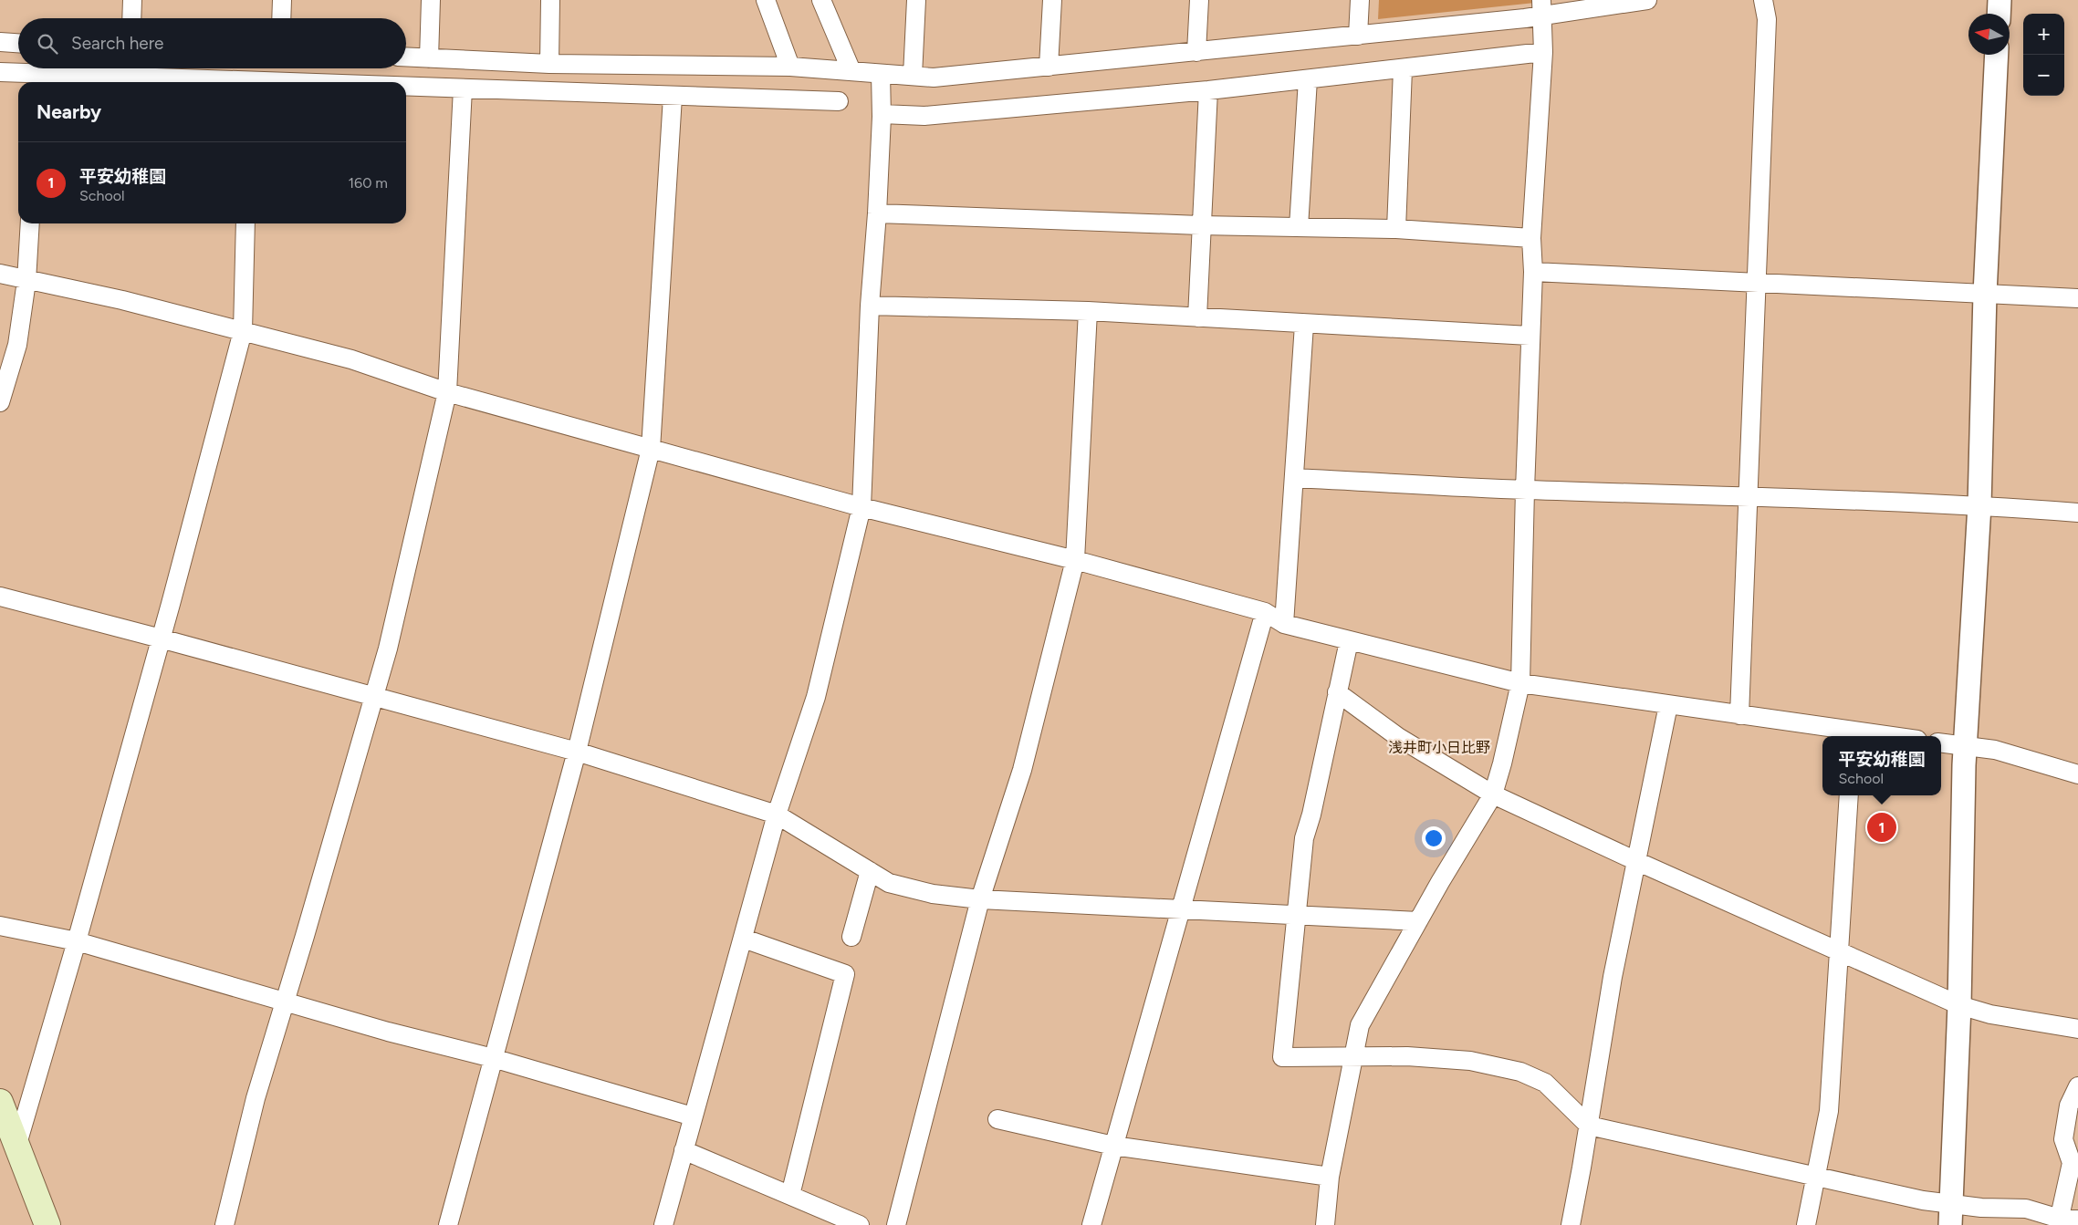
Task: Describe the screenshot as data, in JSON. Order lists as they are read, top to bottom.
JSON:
{
  "districts": ["浅井町小日比野"],
  "north": "left",
  "page": {
    "map_buttons": ["+", "−"],
    "search": "Search here",
    "heading": "Nearby",
    "list": [
      {
        "mark": "1",
        "name": "平安幼稚園",
        "note": "School",
        "value": "160 m"
      }
    ],
    "popup": ["平安幼稚園", "School"],
    "pins": "1"
  }
}
